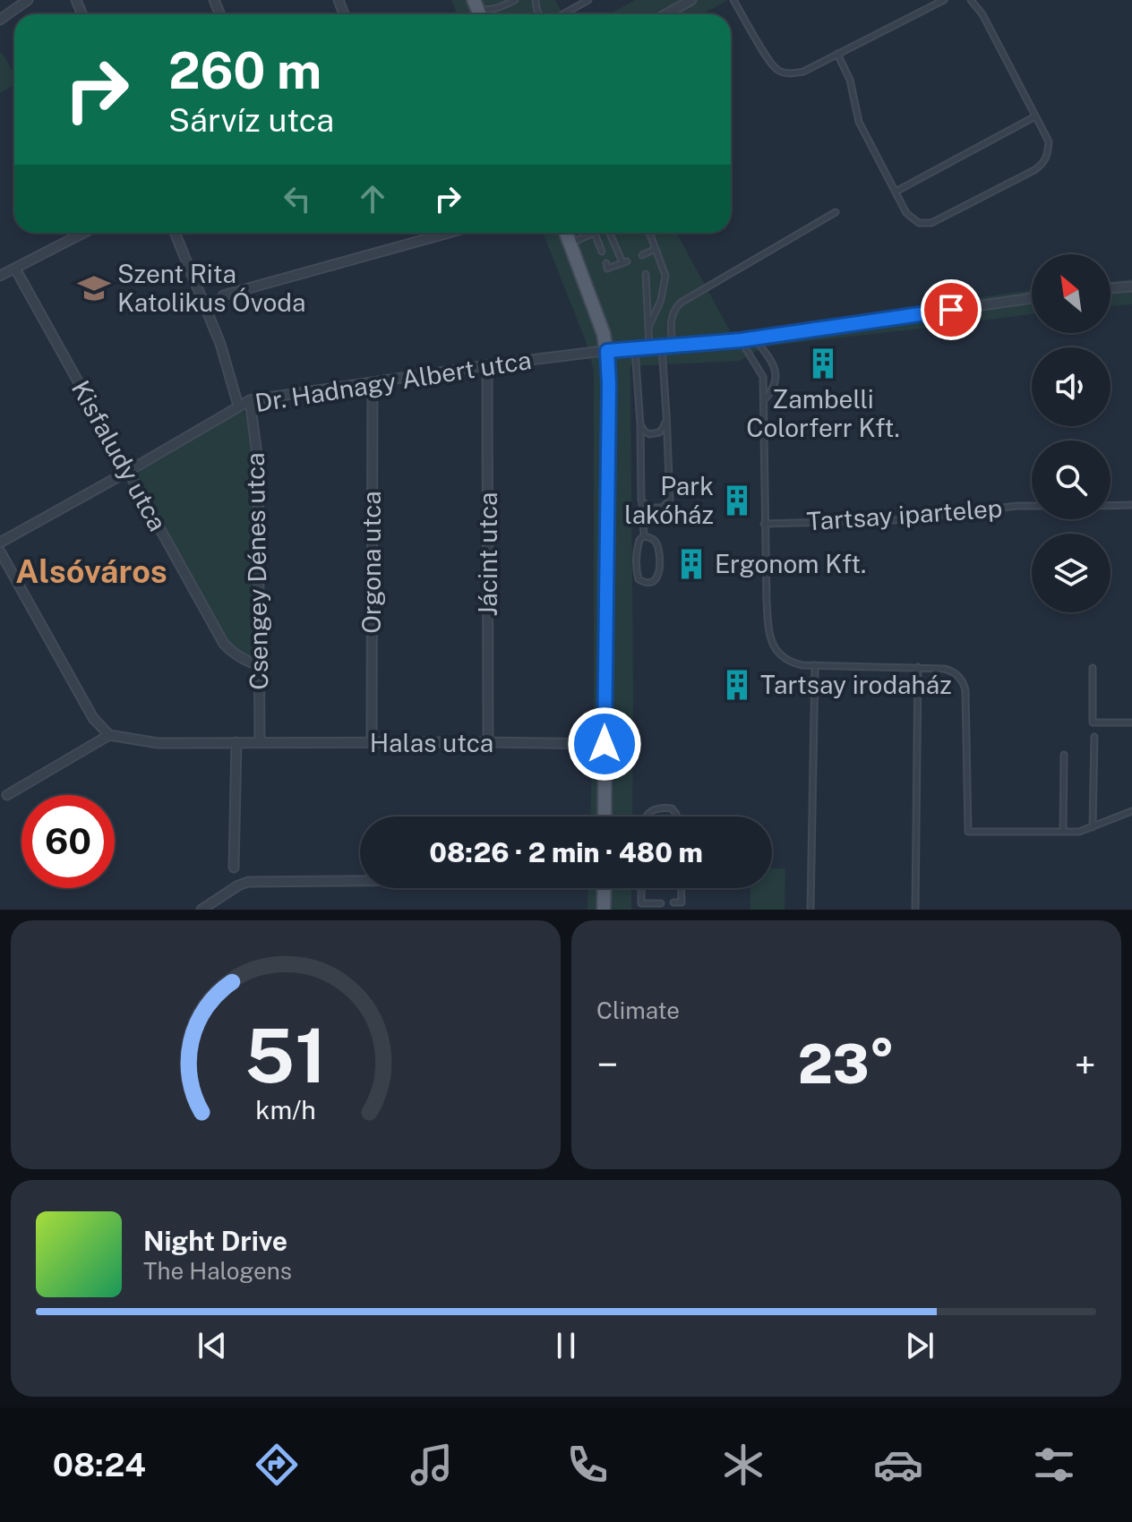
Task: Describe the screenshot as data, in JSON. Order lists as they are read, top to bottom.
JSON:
{
  "streets": {
    "street": [
      "Dr. Hadnagy Albert utca",
      "Kisfaludy utca",
      "Jácint utca",
      "Orgona utca",
      "Csengey Dénes utca",
      "Halas utca"
    ],
    "lane": ["Tartsay ipartelep"]
  },
  "crossings": [
    ["Dr. Hadnagy Albert utca", "Kisfaludy utca"],
    ["Dr. Hadnagy Albert utca", "Jácint utca"],
    ["Dr. Hadnagy Albert utca", "Orgona utca"],
    ["Dr. Hadnagy Albert utca", "Csengey Dénes utca"],
    ["Kisfaludy utca", "Csengey Dénes utca"],
    ["Jácint utca", "Halas utca"],
    ["Orgona utca", "Halas utca"],
    ["Csengey Dénes utca", "Halas utca"]
  ],
  "districts": ["Alsóváros"],
  "places": {
    "school or university": ["Szent Rita Katolikus Óvoda"],
    "building": [
      "Zambelli Colorferr Kft.",
      "Park lakóház",
      "Ergonom Kft.",
      "Tartsay irodaház"
    ]
  },
  "north": "top left",
  "page": {
    "turn": ["260 m", "Sárvíz utca"],
    "limit": "60",
    "trip": "08:26 · 2 min · 480 m",
    "tile": "Climate",
    "heat": ["−", "23°", "+"],
    "song": ["Night Drive", "The Halogens"],
    "tabs": "08:24",
    "gauge": ["51", "km/h"]
  }
}
